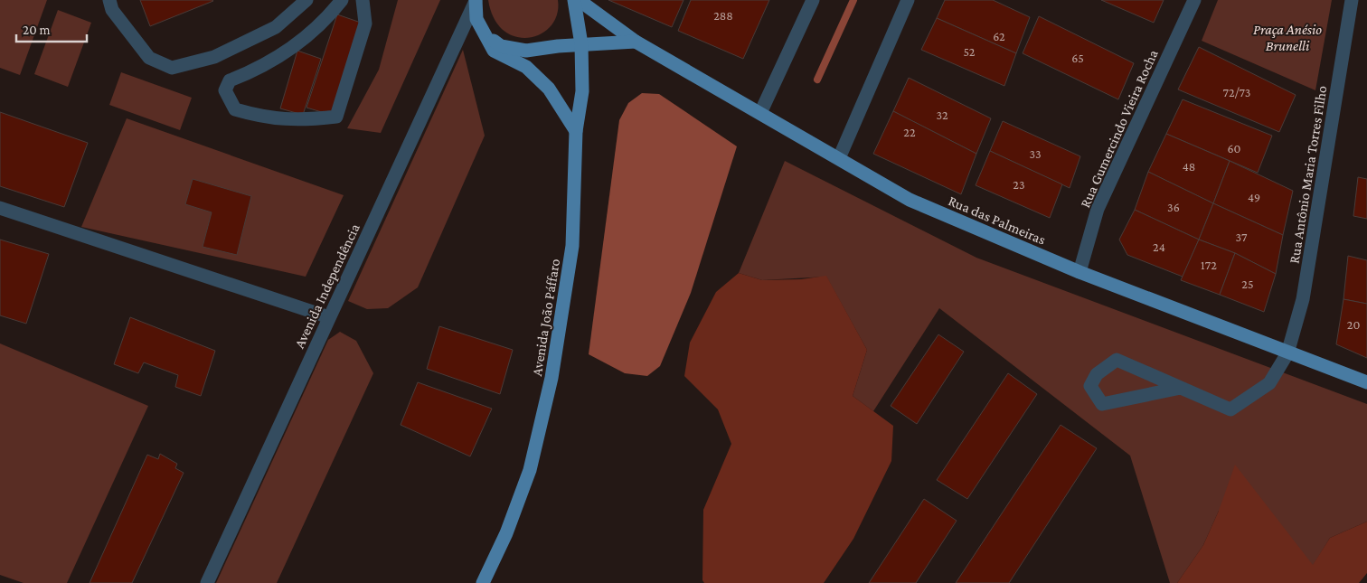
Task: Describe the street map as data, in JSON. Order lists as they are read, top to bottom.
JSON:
{
  "streets": {
    "main road": ["Rua das Palmeiras", "Avenida Independência", "Avenida João Páffaro"],
    "street": ["Rua Gumercindo Vieira Rocha", "Rua Antônio Maria Torres Filho"]
  },
  "crossings": [
    ["Rua Gumercindo Vieira Rocha", "Rua das Palmeiras"],
    ["Rua Antônio Maria Torres Filho", "Rua das Palmeiras"],
    ["Avenida Independência", "Avenida João Páffaro"]
  ],
  "parks": ["Praça Anésio Brunelli"],
  "house_numbers": [
    "288",
    "62",
    "52",
    "65",
    "72/73",
    "32",
    "22",
    "60",
    "33",
    "48",
    "23",
    "49",
    "36",
    "37",
    "24",
    "172",
    "25",
    "20"
  ],
  "scale_bar": "20 m"
}
